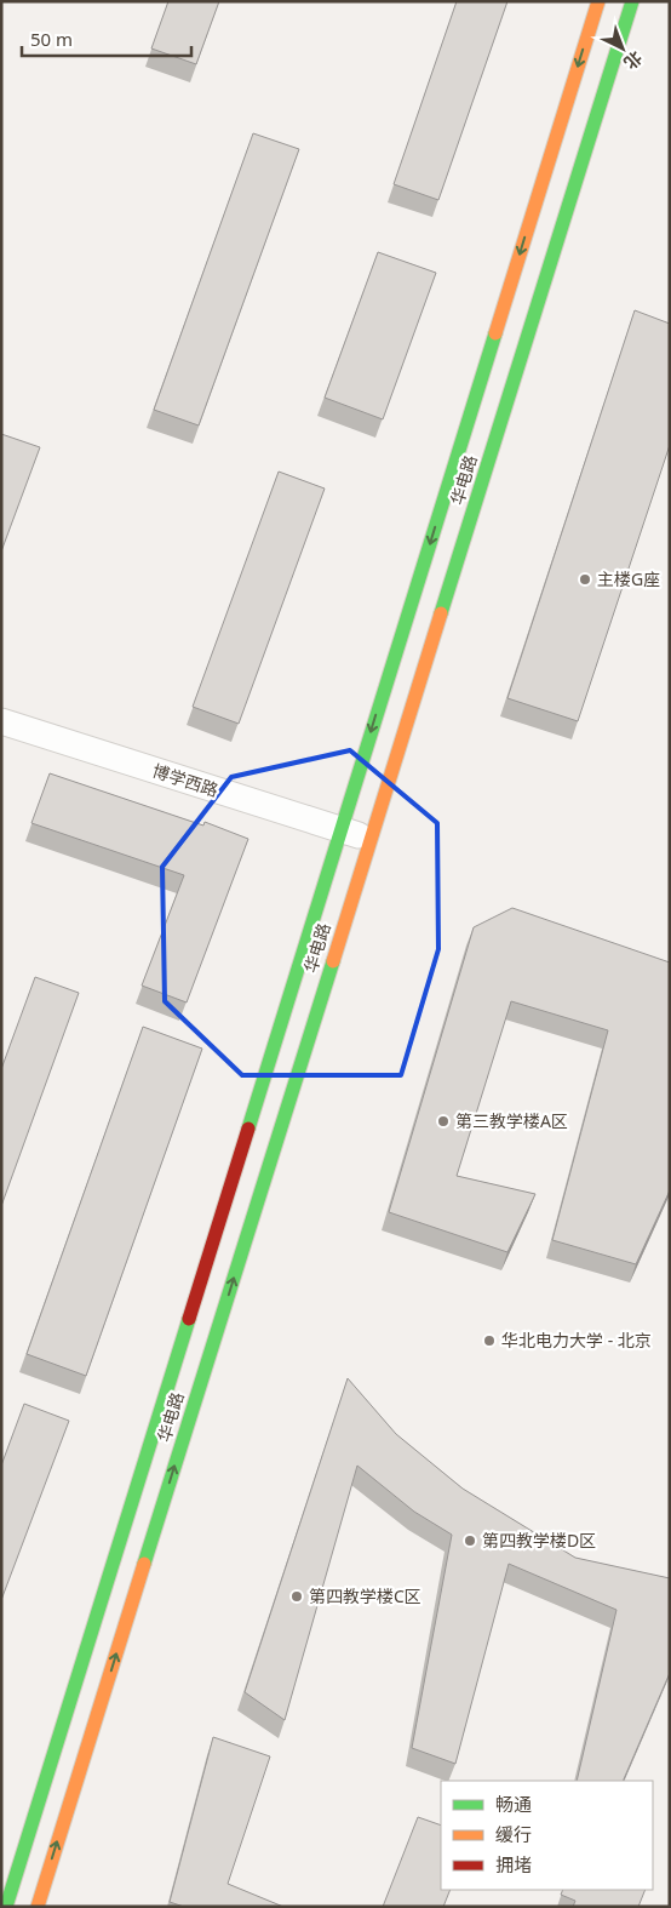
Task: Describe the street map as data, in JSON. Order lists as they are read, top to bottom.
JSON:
{
  "streets": {
    "street": ["华电路", "博学西路"]
  },
  "crossings": [
    ["华电路", "博学西路"]
  ],
  "places": [
    "主楼G座",
    "第三教学楼A区",
    "华北电力大学 - 北京",
    "第四教学楼D区",
    "第四教学楼C区"
  ],
  "legend": ["畅通", "缓行", "拥堵"],
  "scale_bar": "50 m",
  "north": "bottom right"
}
